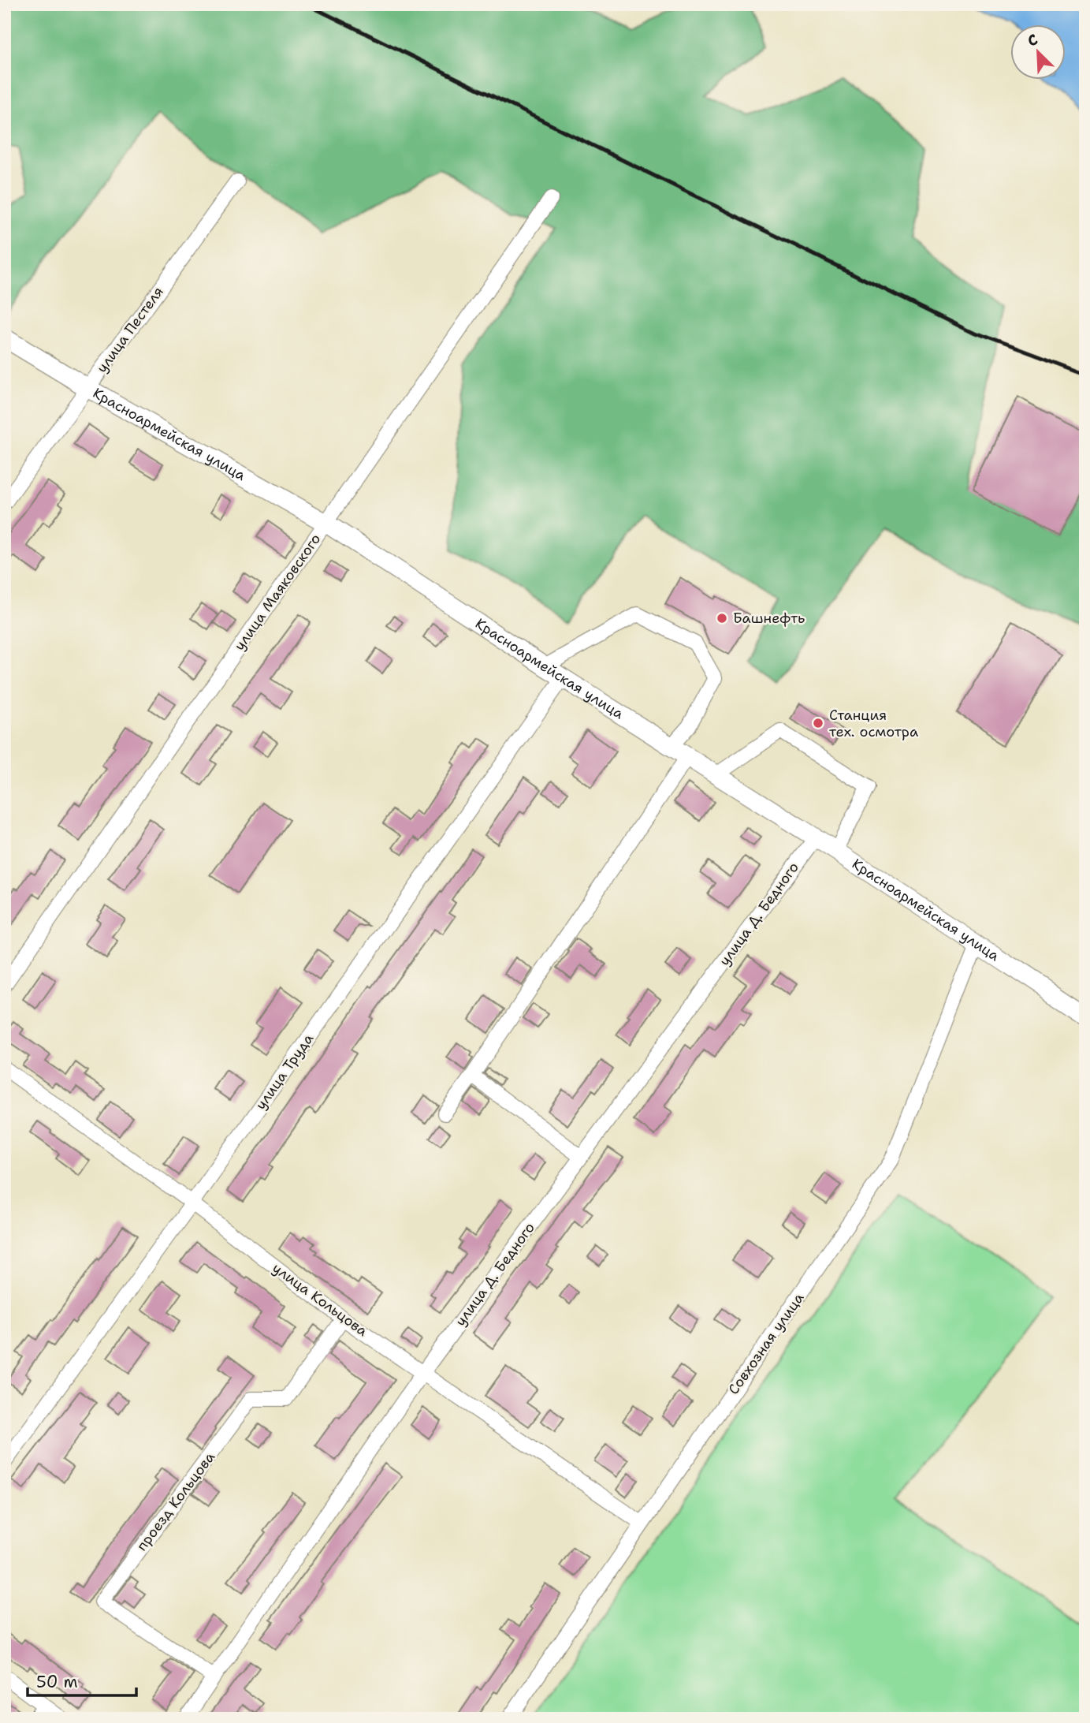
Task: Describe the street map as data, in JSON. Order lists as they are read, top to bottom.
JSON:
{
  "streets": {
    "main road": ["Красноармейская улица"],
    "street": [
      "улица Пестеля",
      "улица Маяковского",
      "улица Д. Бедного",
      "улица Труда",
      "улица Кольцова",
      "Совхозная улица",
      "проезд Кольцова"
    ]
  },
  "crossings": [
    ["улица Пестеля", "Красноармейская улица"],
    ["Красноармейская улица", "улица Маяковского"],
    ["Красноармейская улица", "улица Д. Бедного"],
    ["Красноармейская улица", "улица Труда"],
    ["Красноармейская улица", "Совхозная улица"],
    ["улица Д. Бедного", "улица Кольцова"],
    ["улица Д. Бедного", "проезд Кольцова"],
    ["улица Труда", "улица Кольцова"],
    ["улица Кольцова", "Совхозная улица"],
    ["улица Кольцова", "проезд Кольцова"]
  ],
  "places": ["Башнефть", "Станция тех. осмотра"],
  "scale_bar": "50 m",
  "north": "top left"
}
